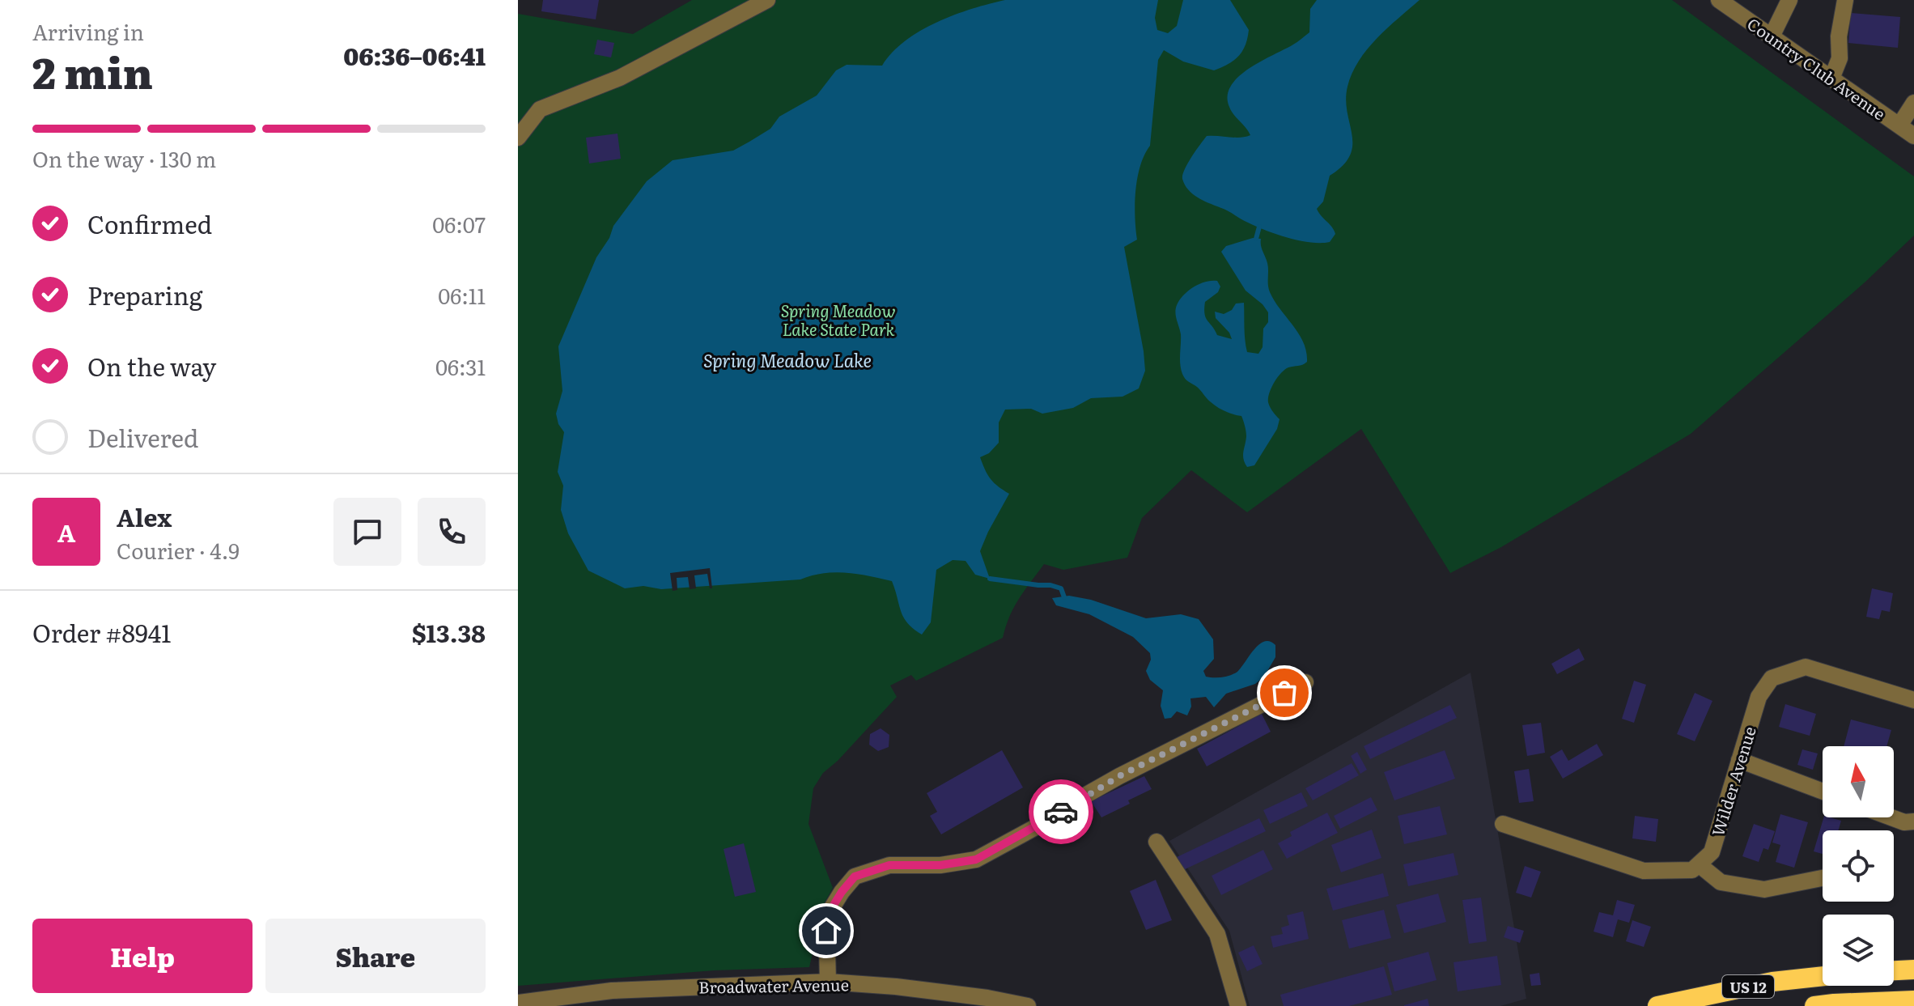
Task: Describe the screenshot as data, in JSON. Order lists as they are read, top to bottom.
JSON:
{
  "streets": {
    "highway": ["US 12"],
    "street": ["Country Club Avenue", "Wilder Avenue", "Broadwater Avenue"]
  },
  "water": ["Spring Meadow Lake"],
  "parks": ["Spring Meadow Lake State Park"],
  "north": "top",
  "page": {
    "heading": ["2 min", "Arriving in", "06:36–06:41"],
    "panel": [
      "Alex",
      "Courier · 4.9",
      "Order #8941",
      "$13.38"
    ],
    "bar": "On the way · 130 m",
    "list": [
      ["Confirmed", "06:07"],
      ["Preparing", "06:11"],
      ["On the way", "06:31"],
      "Delivered"
    ],
    "round": "A",
    "buttons": ["Help", "Share"]
  }
}
